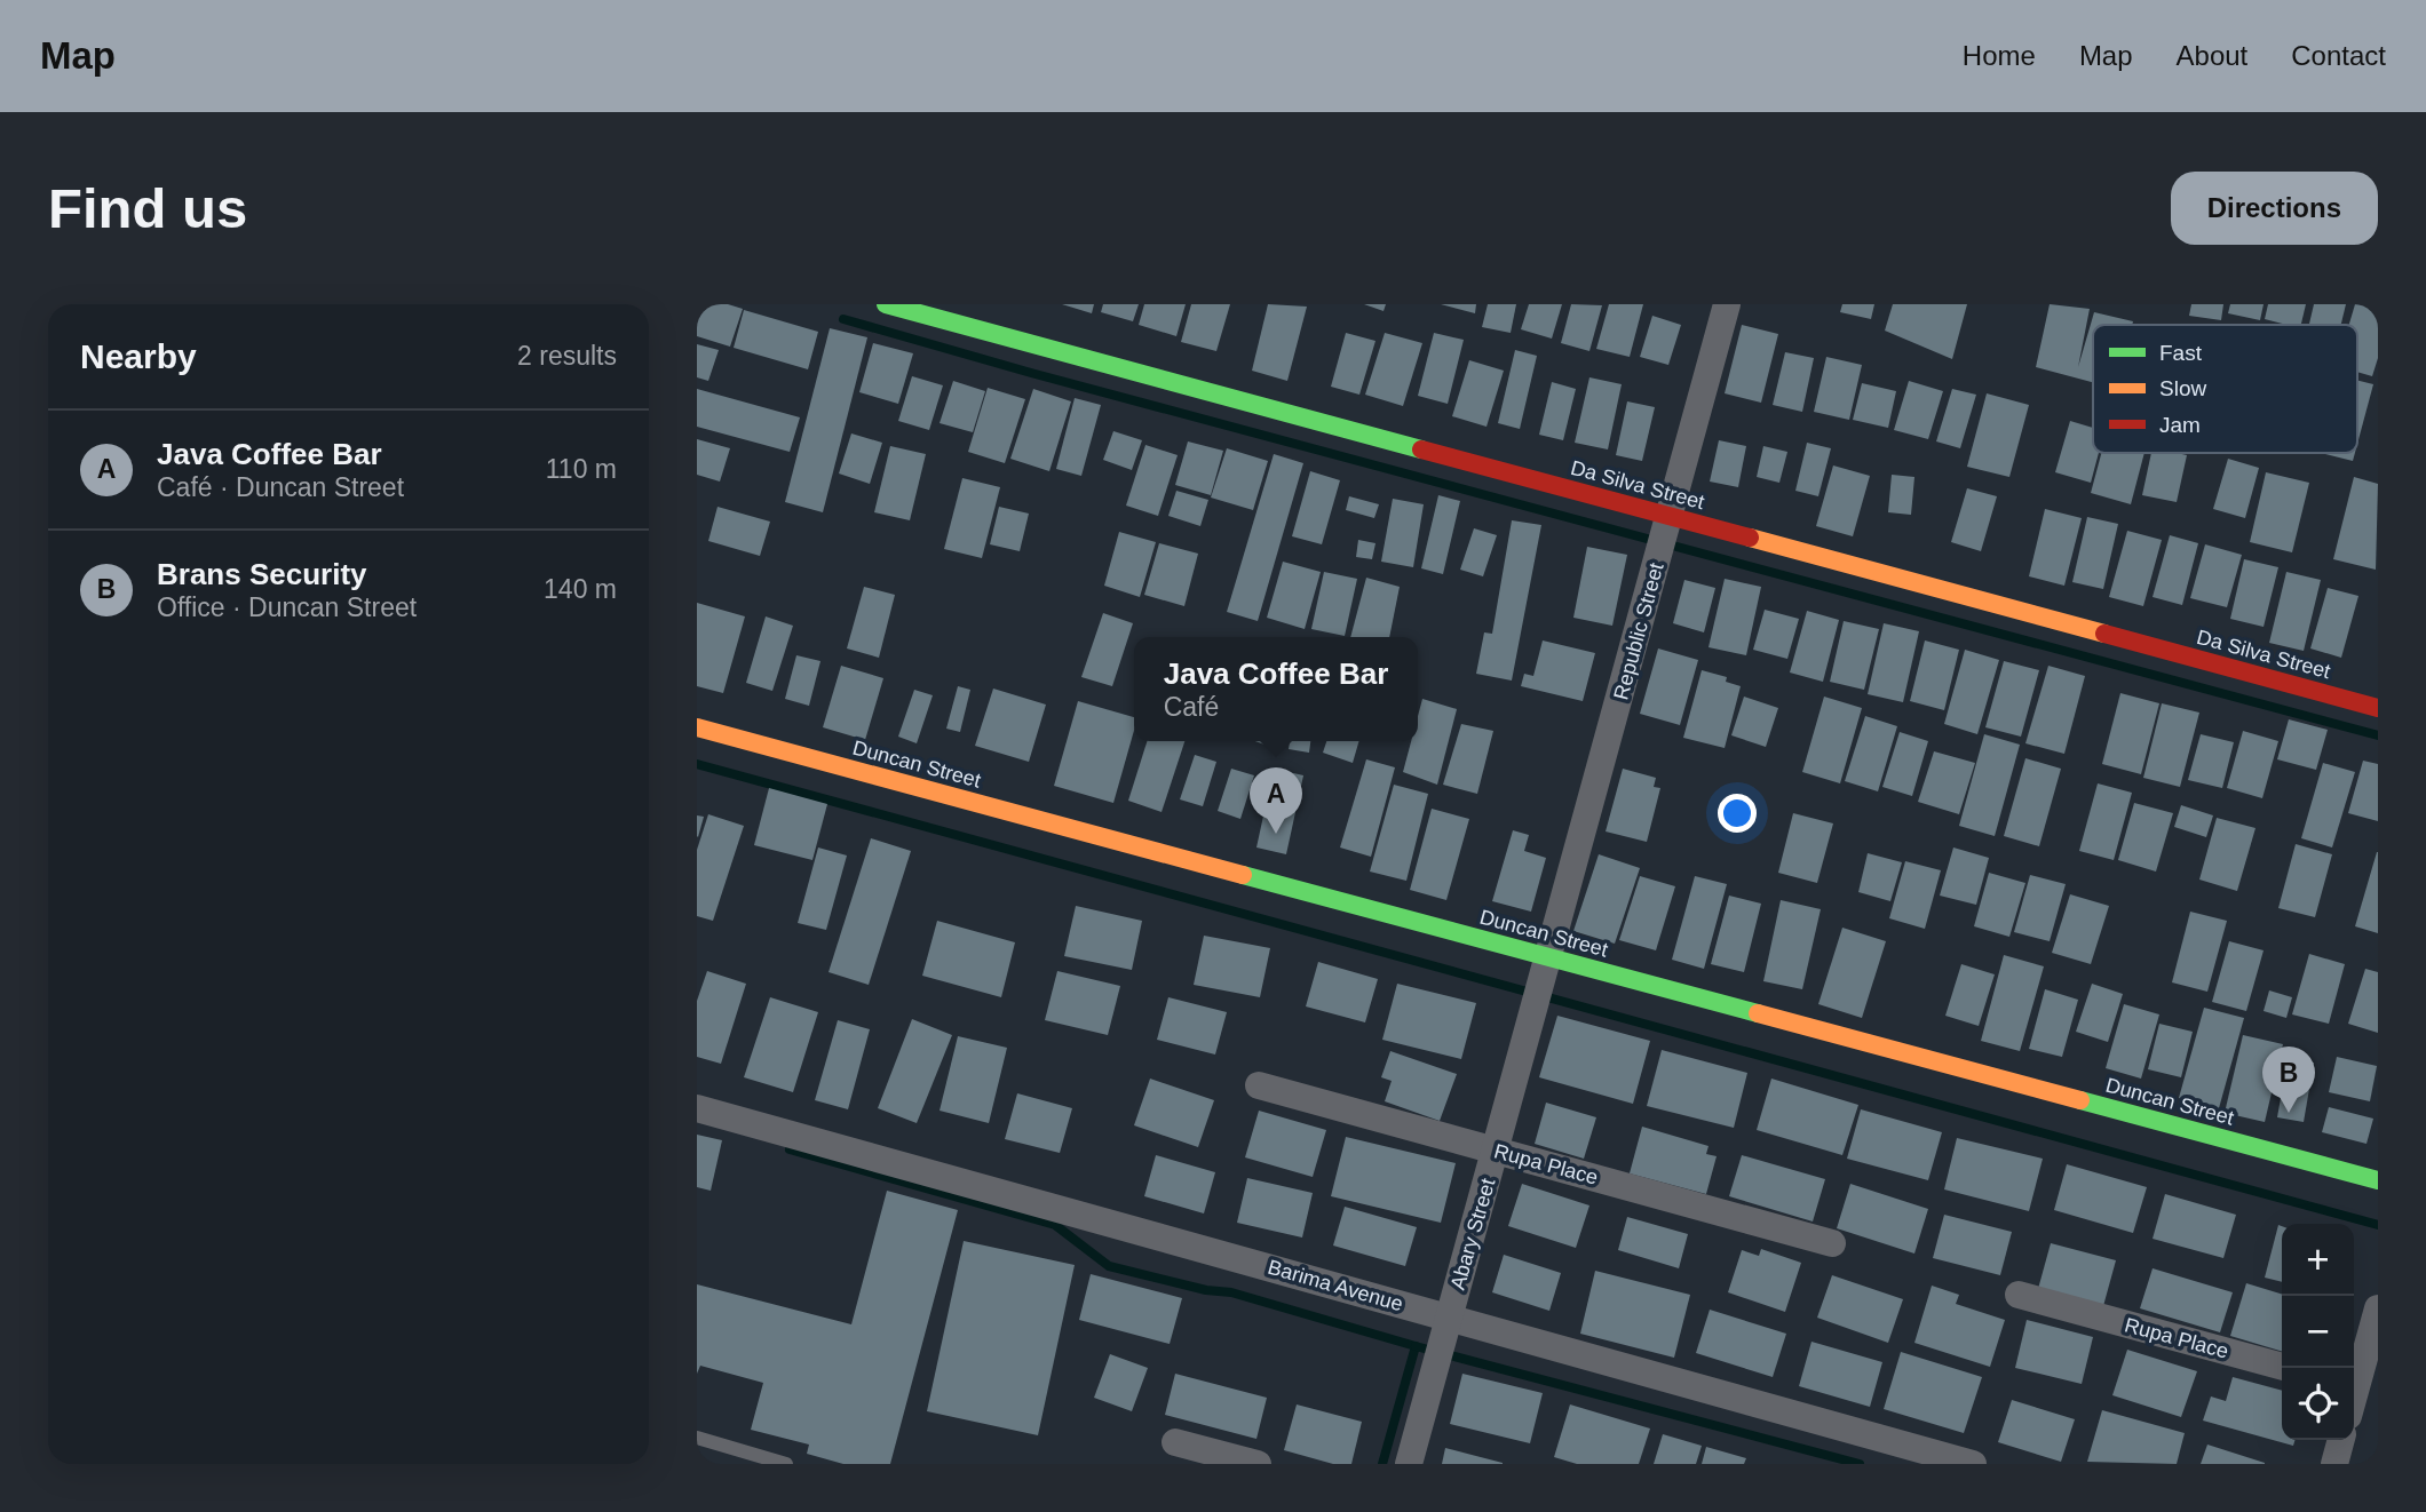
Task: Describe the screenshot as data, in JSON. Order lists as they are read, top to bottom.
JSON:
{
  "streets": {
    "street": [
      "Da Silva Street",
      "Republic Street",
      "Duncan Street",
      "Rupa Place",
      "Abary Street",
      "Barima Avenue"
    ]
  },
  "crossings": [
    ["Da Silva Street", "Republic Street"],
    ["Republic Street", "Duncan Street"],
    ["Republic Street", "Abary Street"],
    ["Duncan Street", "Abary Street"],
    ["Rupa Place", "Abary Street"],
    ["Abary Street", "Barima Avenue"]
  ],
  "legend": ["Fast", "Slow", "Jam"],
  "page": {
    "header": "Map",
    "nav": [
      "Home",
      "Map",
      "About",
      "Contact"
    ],
    "buttons": "Directions",
    "title": "Find us",
    "heading": ["Nearby", "2 results"],
    "list": [
      {
        "mark": "A",
        "name": "Java Coffee Bar",
        "note": "Café · Duncan Street",
        "value": "110 m"
      },
      {
        "mark": "B",
        "name": "Brans Security",
        "note": "Office · Duncan Street",
        "value": "140 m"
      }
    ],
    "popup": ["Java Coffee Bar", "Café"],
    "pins": ["A", "B"],
    "map_buttons": ["+", "−"]
  }
}
